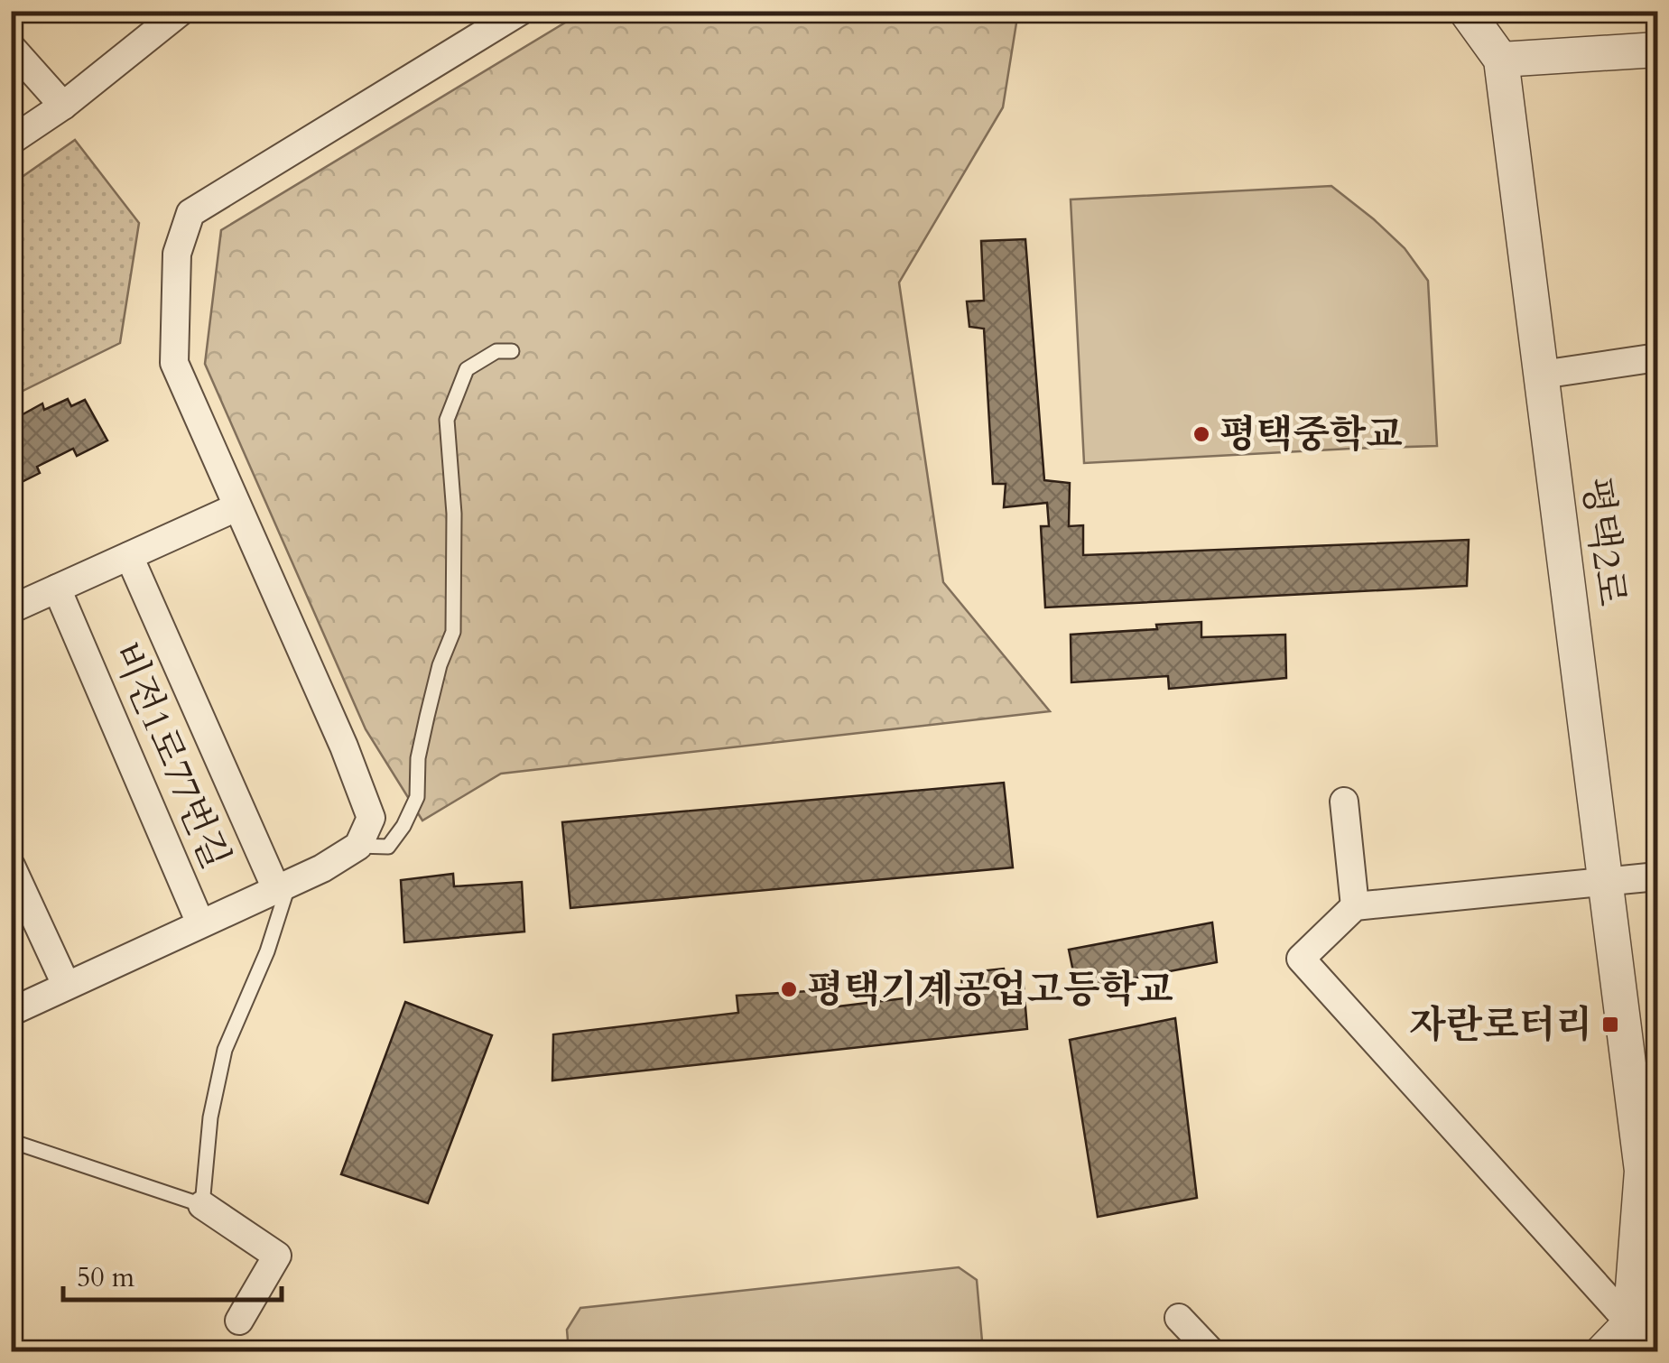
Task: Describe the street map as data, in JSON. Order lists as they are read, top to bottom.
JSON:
{
  "streets": {
    "street": ["평택2로", "비전1로77번길"]
  },
  "places": {
    "other": ["평택중학교", "평택기계공업고등학교"],
    "transit": ["자란로터리"]
  },
  "scale_bar": "50 m"
}
